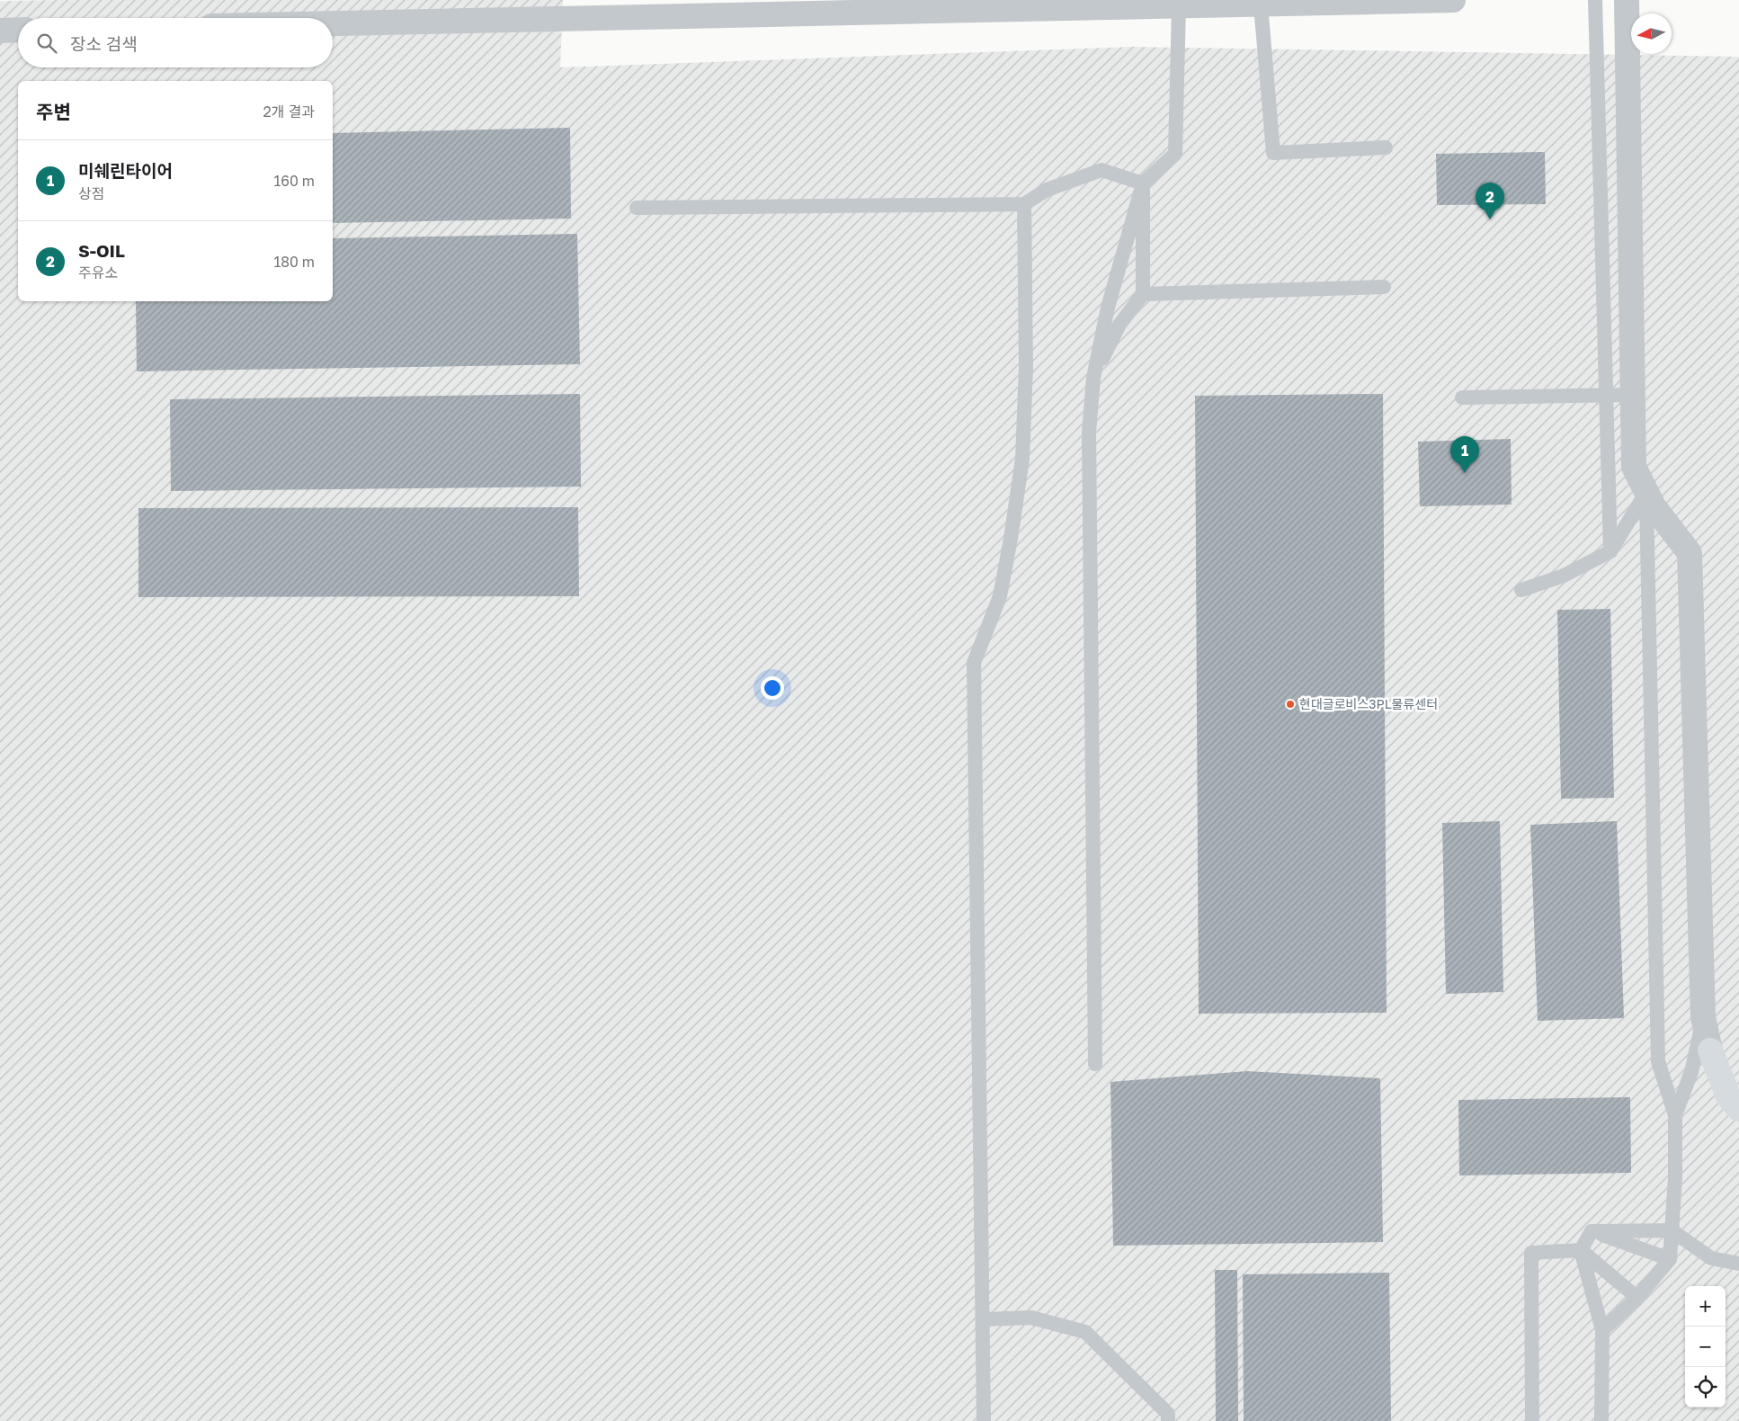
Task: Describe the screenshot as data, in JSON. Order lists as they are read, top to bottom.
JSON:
{
  "places": ["현대글로비스3PL물류센터"],
  "north": "left",
  "page": {
    "search": "장소 검색",
    "heading": ["주변", "2개 결과"],
    "list": [
      {
        "mark": "1",
        "name": "미쉐린타이어",
        "note": "상점",
        "value": "160 m"
      },
      {
        "mark": "2",
        "name": "S-OIL",
        "note": "주유소",
        "value": "180 m"
      }
    ],
    "pins": ["2", "1"],
    "map_buttons": ["+", "−"]
  }
}
